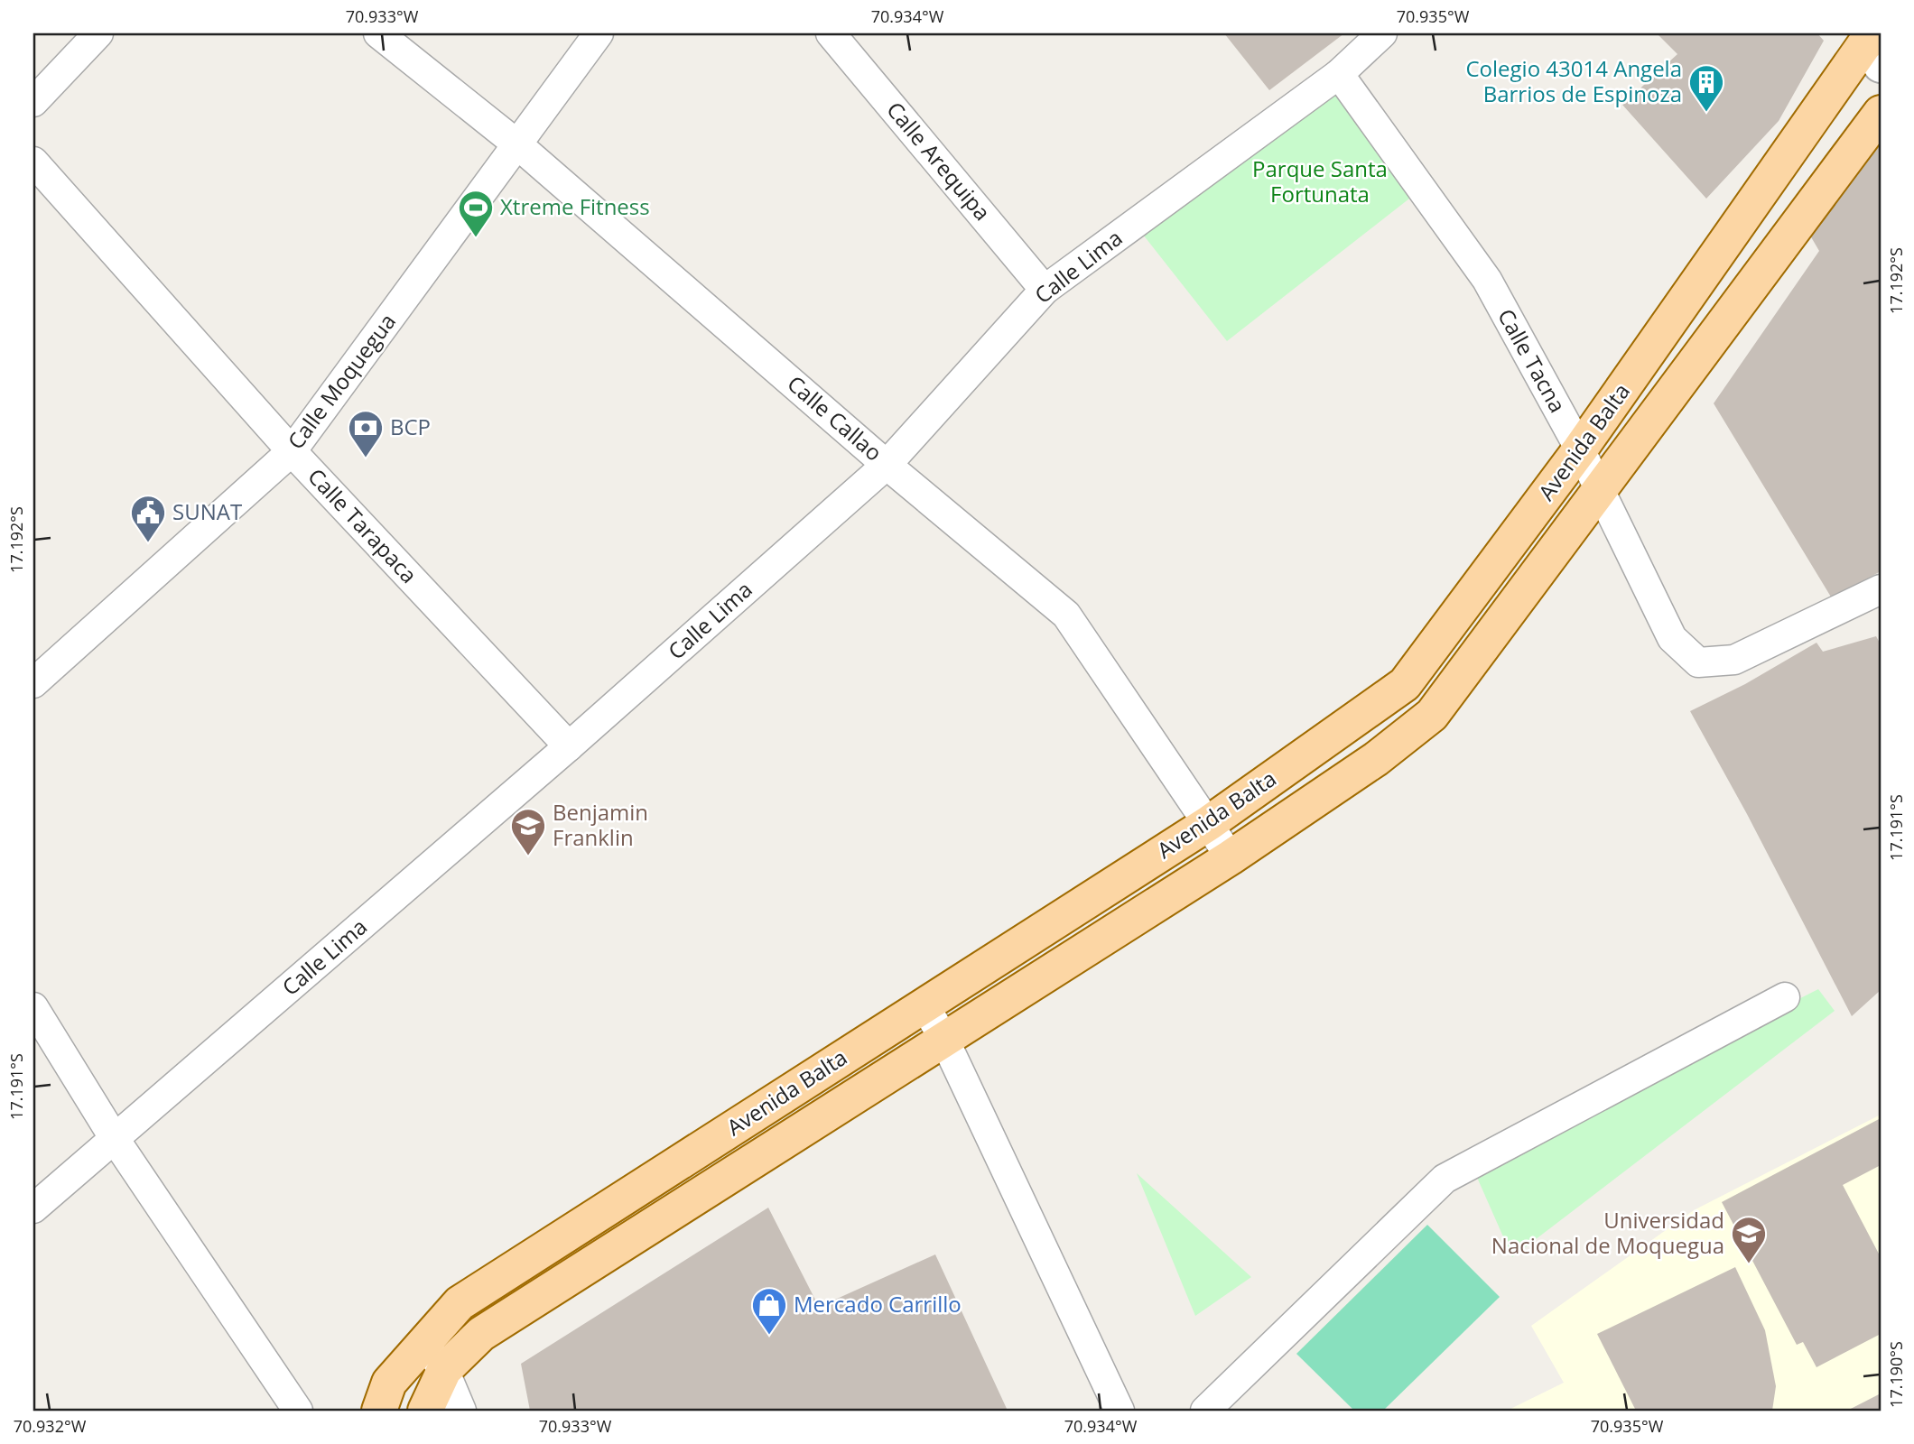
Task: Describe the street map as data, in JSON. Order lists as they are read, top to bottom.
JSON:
{
  "streets": {
    "main road": ["Avenida Balta"],
    "street": [
      "Calle Arequipa",
      "Calle Lima",
      "Calle Tacna",
      "Calle Moquegua",
      "Calle Callao",
      "Calle Tarapaca"
    ]
  },
  "crossings": [
    ["Calle Arequipa", "Calle Lima"],
    ["Calle Lima", "Calle Tacna"],
    ["Calle Lima", "Calle Callao"],
    ["Calle Lima", "Calle Tarapaca"],
    ["Calle Tacna", "Avenida Balta"],
    ["Calle Moquegua", "Calle Callao"],
    ["Calle Moquegua", "Calle Tarapaca"],
    ["Calle Callao", "Avenida Balta"]
  ],
  "parks": ["Parque Santa Fortunata"],
  "places": {
    "building": ["Colegio 43014 Angela Barrios de Espinoza"],
    "sports": ["Xtreme Fitness"],
    "bank": ["BCP"],
    "public building": ["SUNAT"],
    "school or university": ["Benjamin Franklin", "Universidad Nacional de Moquegua"],
    "shop": ["Mercado Carrillo"]
  },
  "coordinates": [
    "70.933°W",
    "70.934°W",
    "70.935°W",
    "17.192°S",
    "17.191°S",
    "17.190°S",
    "70.932°W"
  ]
}
